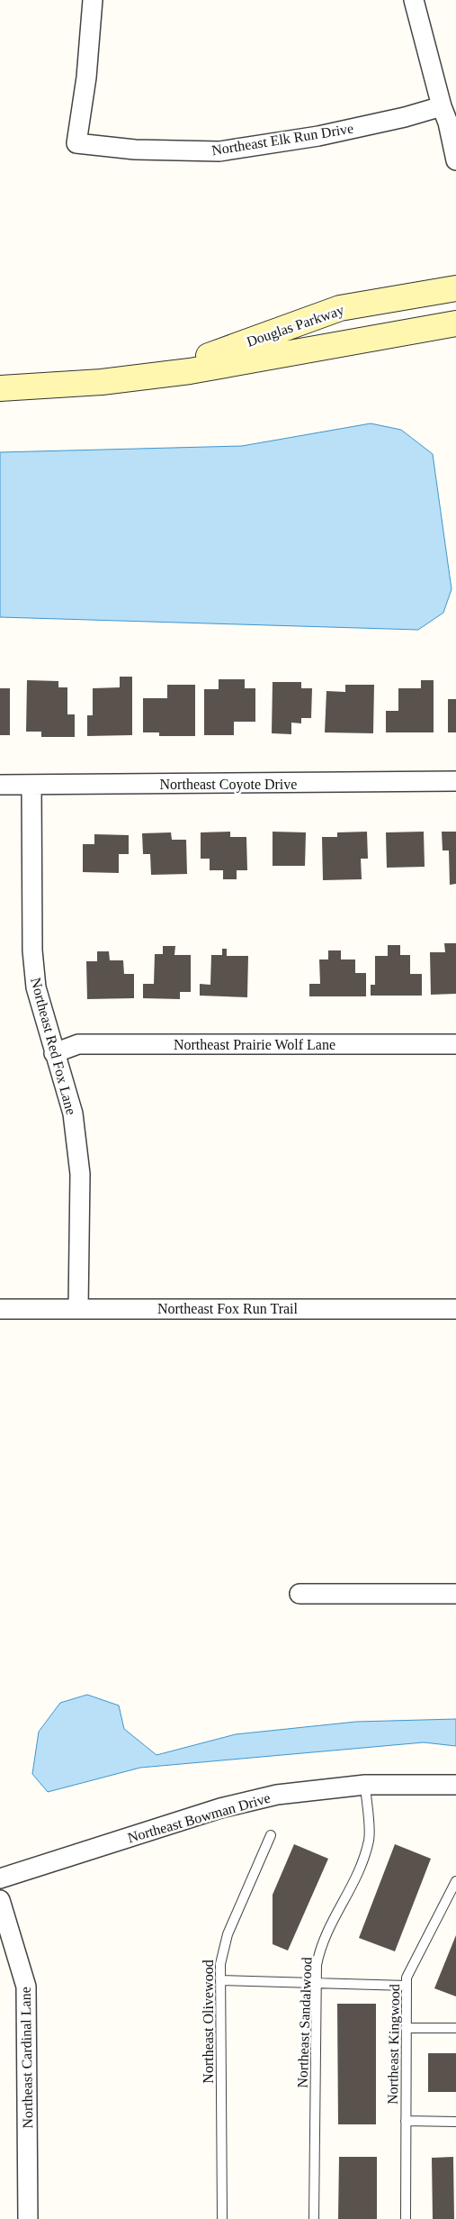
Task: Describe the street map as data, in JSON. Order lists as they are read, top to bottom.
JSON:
{
  "streets": {
    "street": [
      "Northeast Elk Run Drive",
      "Douglas Parkway",
      "Northeast Coyote Drive",
      "Northeast Prairie Wolf Lane",
      "Northeast Red Fox Lane",
      "Northeast Fox Run Trail",
      "Northeast Bowman Drive",
      "Northeast Cardinal Lane"
    ],
    "lane": ["Northeast Olivewood", "Northeast Sandalwood", "Northeast Kingwood"]
  },
  "crossings": [
    ["Northeast Coyote Drive", "Northeast Red Fox Lane"],
    ["Northeast Prairie Wolf Lane", "Northeast Red Fox Lane"],
    ["Northeast Red Fox Lane", "Northeast Fox Run Trail"],
    ["Northeast Bowman Drive", "Northeast Sandalwood"]
  ]
}
